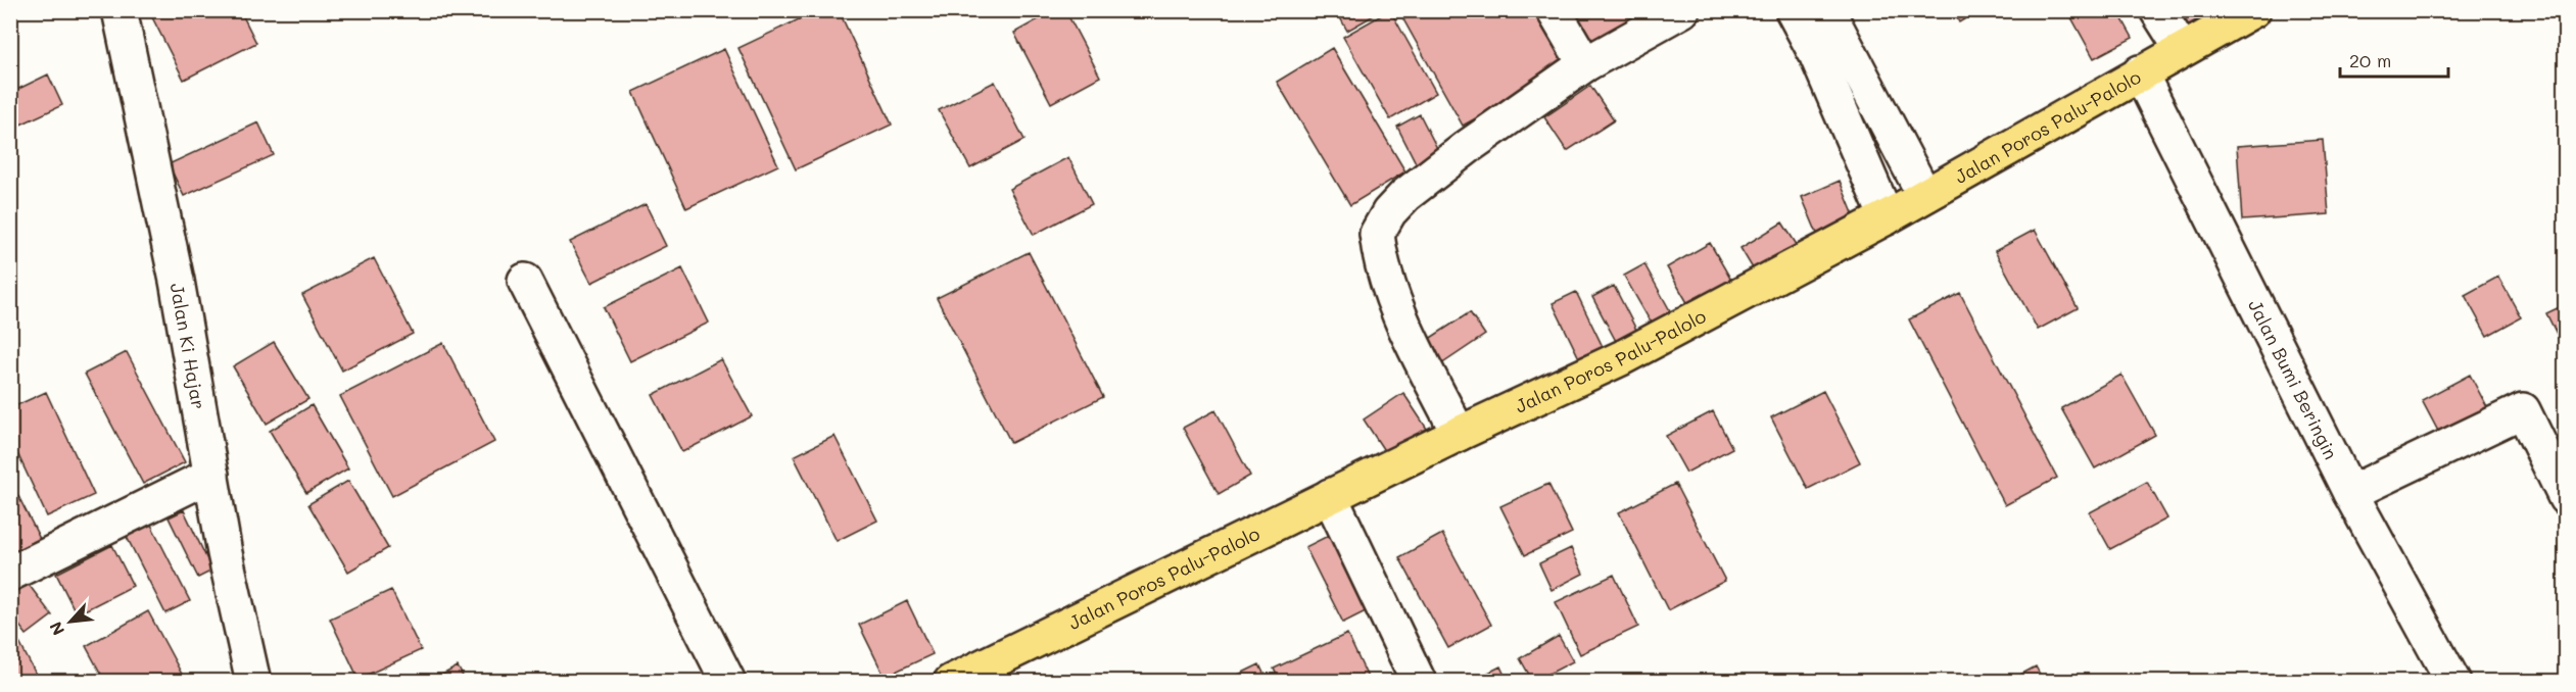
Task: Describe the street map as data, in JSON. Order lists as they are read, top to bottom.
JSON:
{
  "streets": {
    "main road": ["Jalan Poros Palu-Palolo"],
    "street": ["Jalan Ki Hajar", "Jalan Bumi Beringin"]
  },
  "crossings": [
    ["Jalan Poros Palu-Palolo", "Jalan Bumi Beringin"]
  ],
  "scale_bar": "20 m",
  "north": "bottom left"
}
